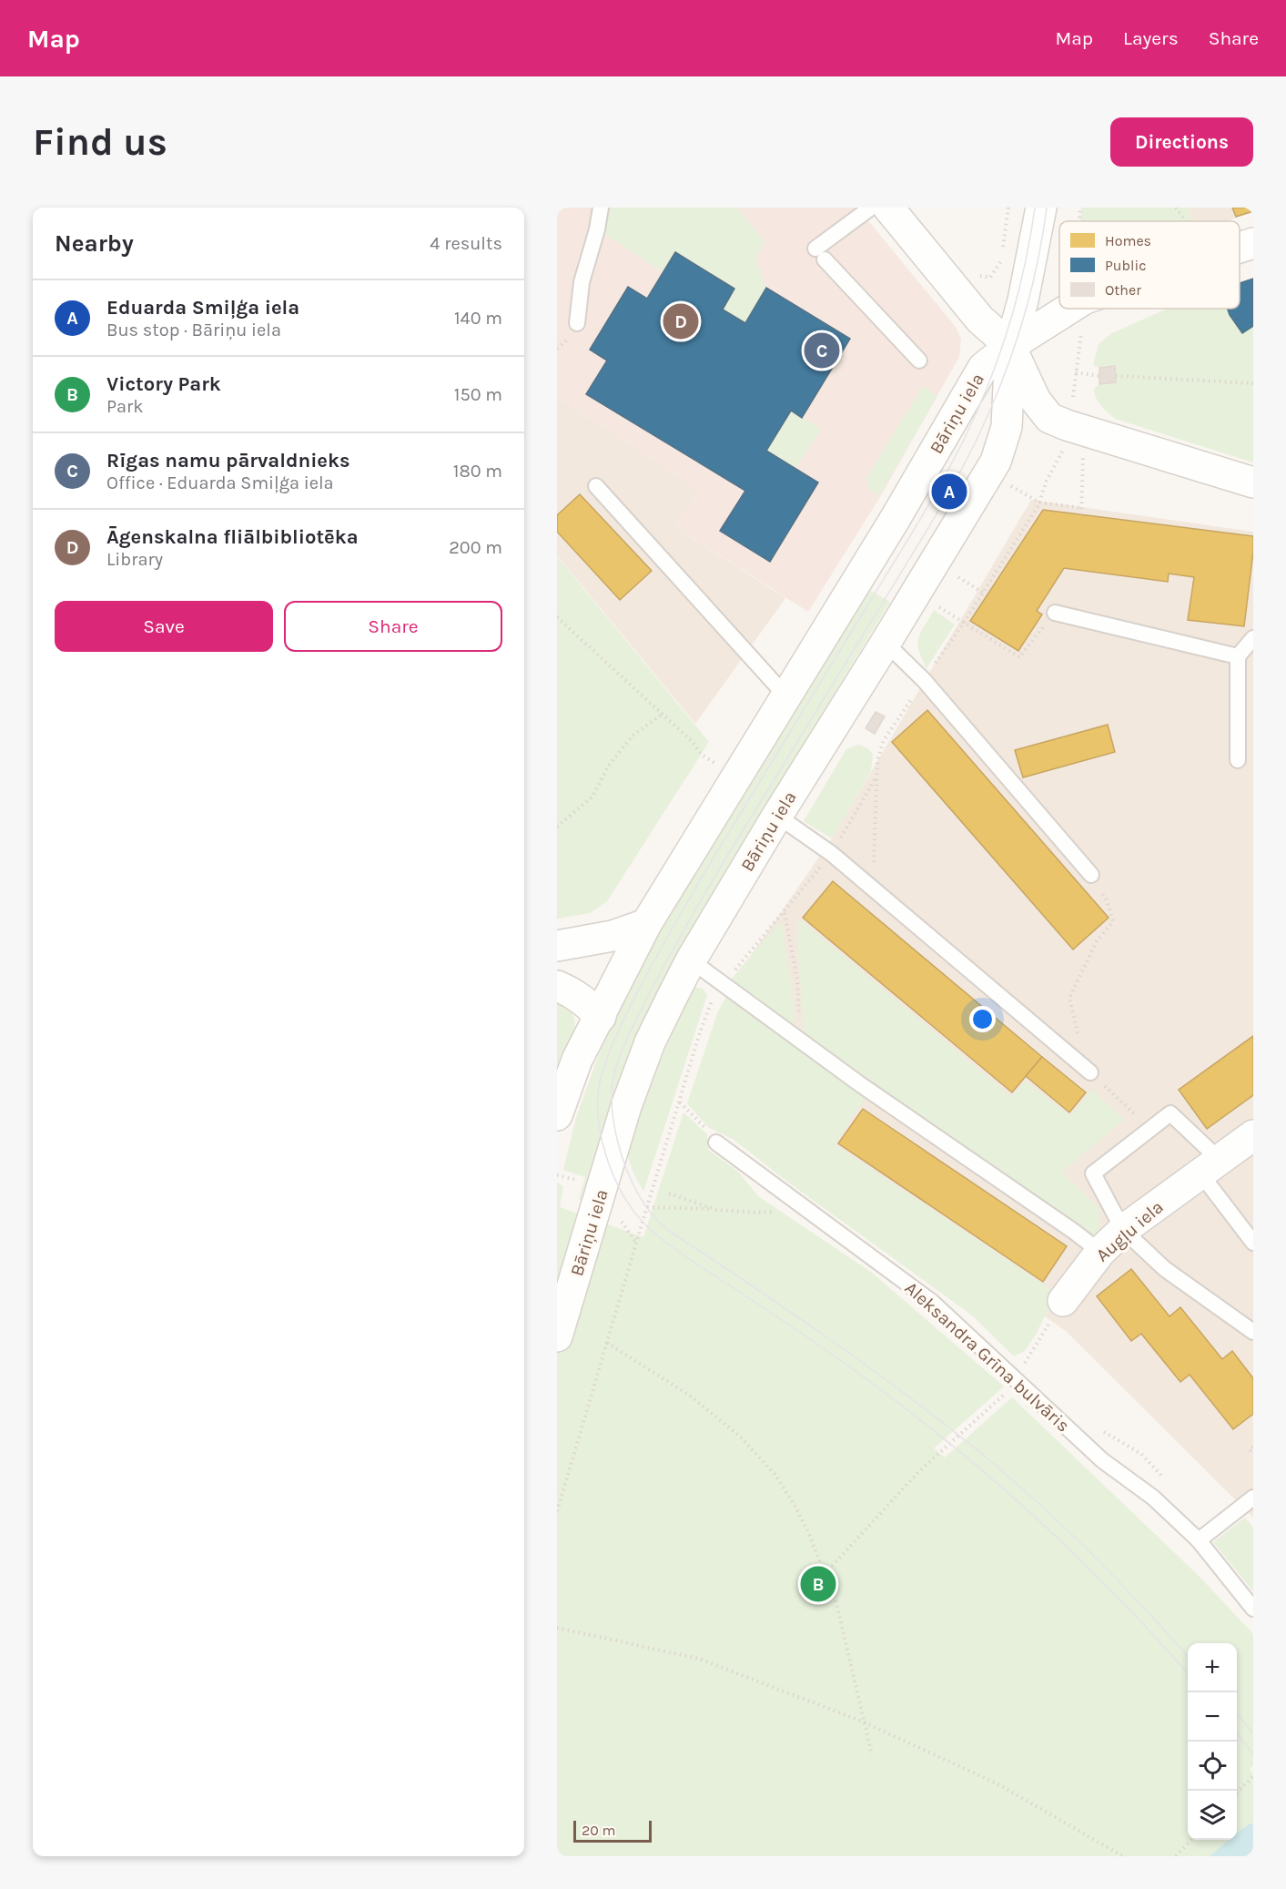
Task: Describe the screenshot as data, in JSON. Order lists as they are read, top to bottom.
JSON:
{
  "streets": {
    "street": ["Bāriņu iela", "Augļu iela"],
    "lane": ["Aleksandra Grīna bulvāris"]
  },
  "legend": ["Homes", "Public", "Other"],
  "scale_bar": "20 m",
  "page": {
    "header": "Map",
    "nav": ["Map", "Layers", "Share"],
    "buttons": [
      "Directions",
      ["Save", "Share"]
    ],
    "title": "Find us",
    "heading": ["Nearby", "4 results"],
    "list": [
      {
        "mark": "A",
        "name": "Eduarda Smiļģa iela",
        "note": "Bus stop · Bāriņu iela",
        "value": "140 m"
      },
      {
        "mark": "B",
        "name": "Victory Park",
        "note": "Park",
        "value": "150 m"
      },
      {
        "mark": "C",
        "name": "Rīgas namu pārvaldnieks",
        "note": "Office · Eduarda Smiļģa iela",
        "value": "180 m"
      },
      {
        "mark": "D",
        "name": "Āgenskalna fliālbibliotēka",
        "note": "Library",
        "value": "200 m"
      }
    ],
    "pins": [
      "D",
      "C",
      "A",
      "B"
    ],
    "map_buttons": ["+", "−"],
    "scale": "20 m"
  }
}
